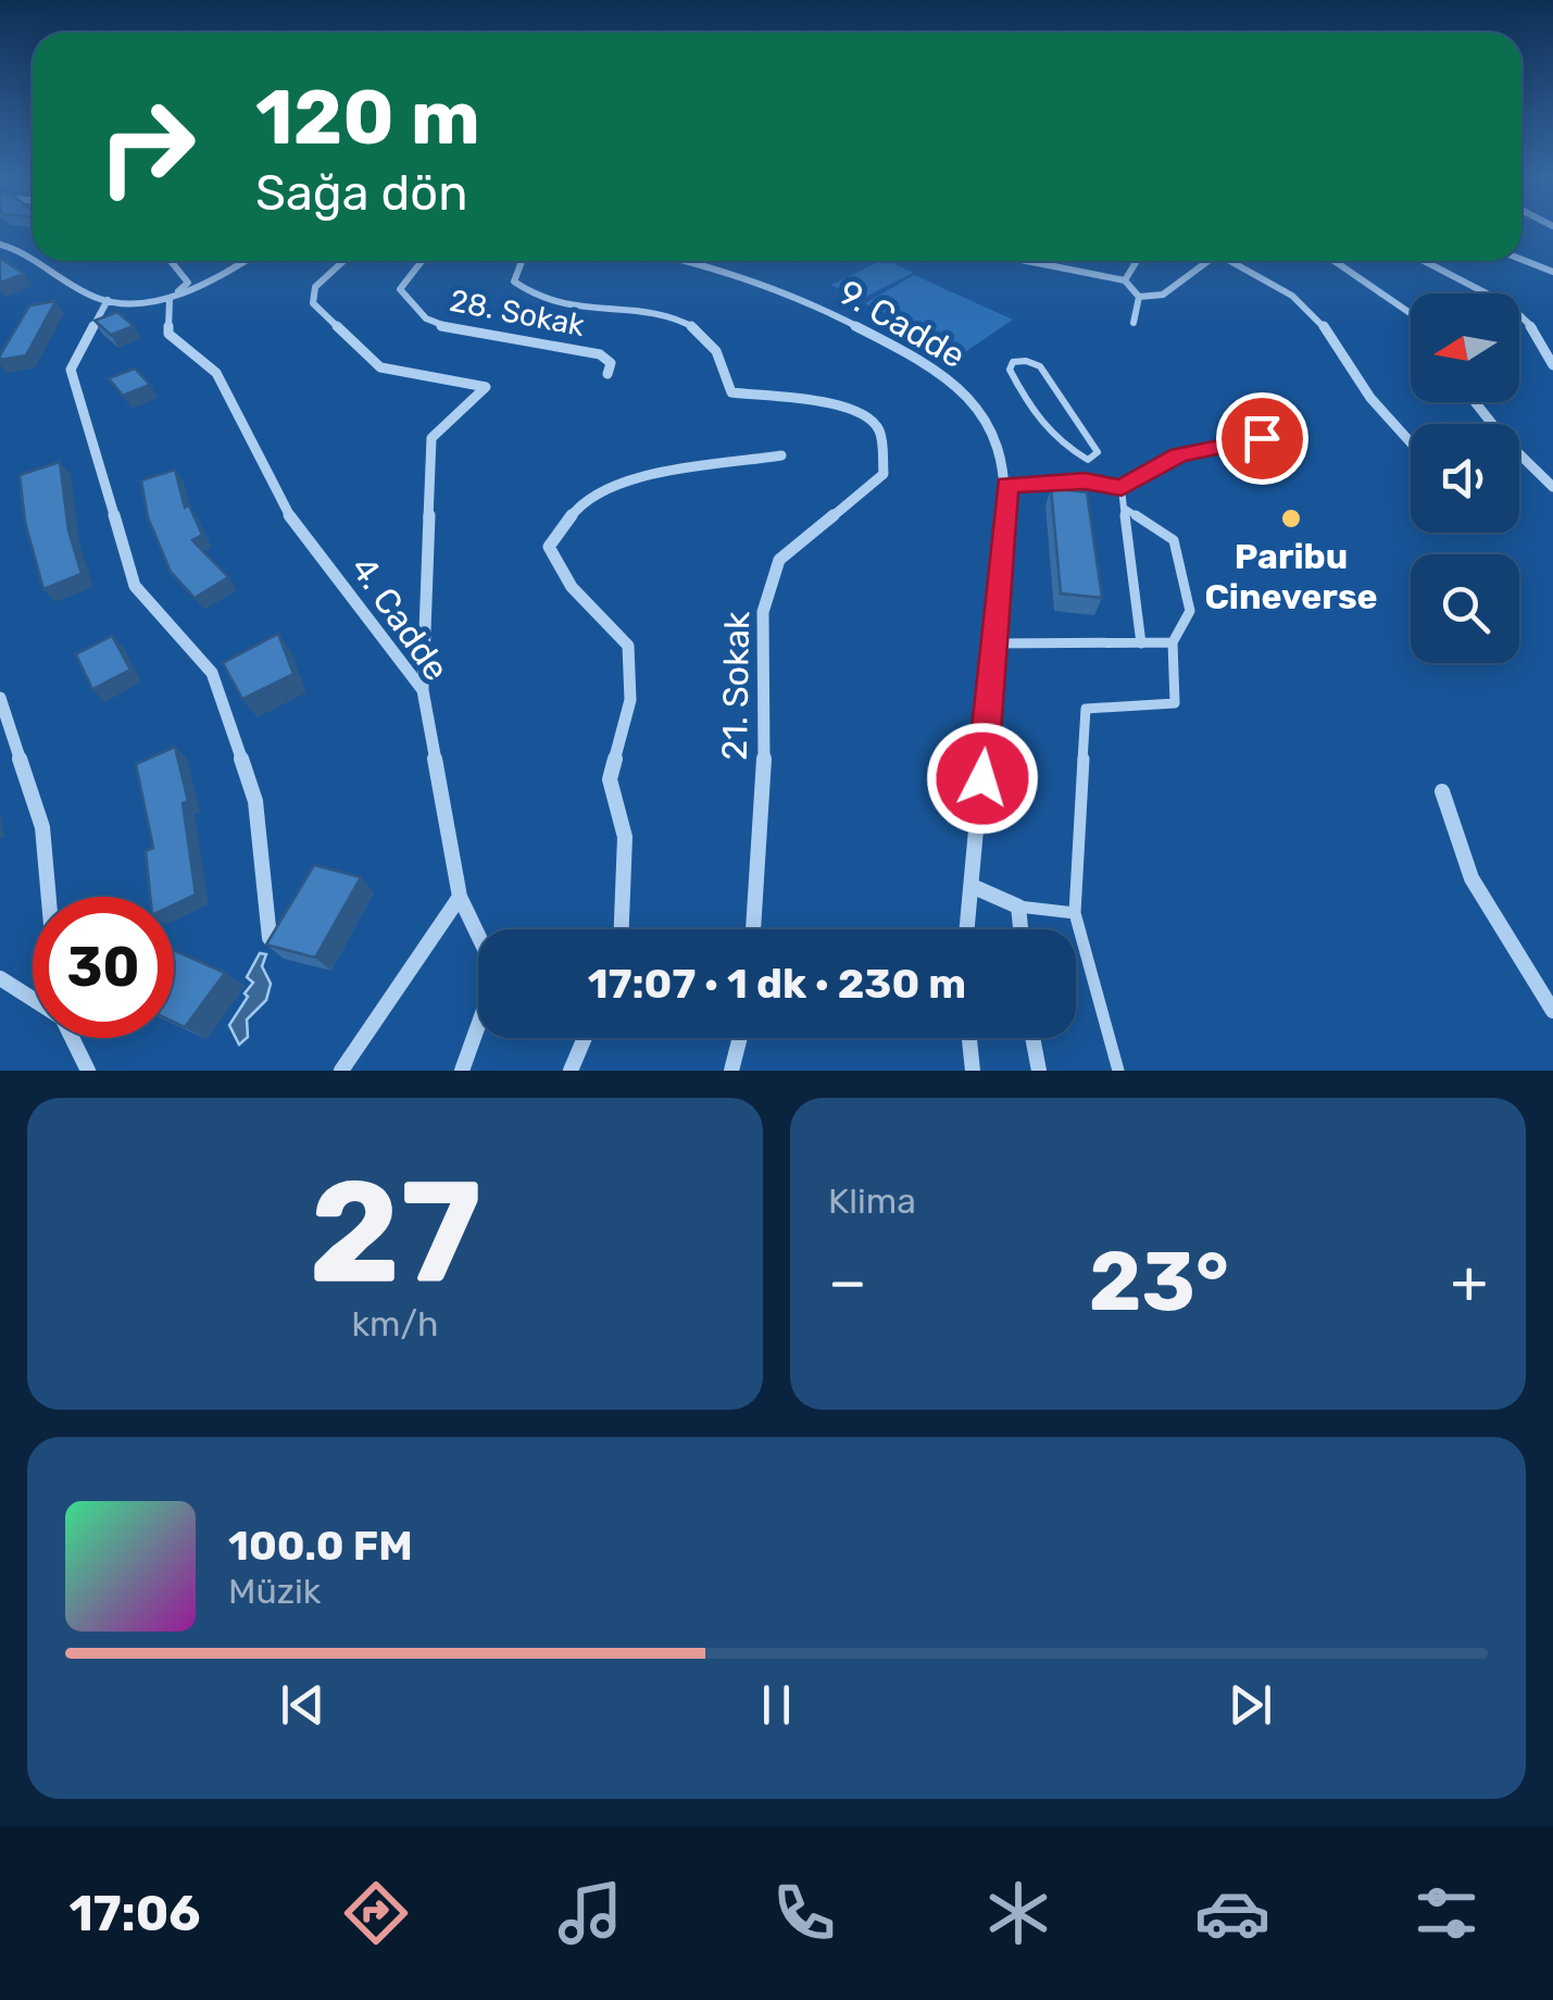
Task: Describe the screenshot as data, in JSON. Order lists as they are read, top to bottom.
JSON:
{
  "streets": {
    "street": [
      "28. Sokak",
      "9. Cadde",
      "4. Cadde",
      "21. Sokak"
    ]
  },
  "places": ["Paribu Cineverse"],
  "north": "left",
  "page": {
    "turn": ["120 m", "Sağa dön"],
    "limit": "30",
    "trip": "17:07 · 1 dk · 230 m",
    "tile": [
      ["27", "km/h"],
      "Klima"
    ],
    "heat": ["−", "23°", "+"],
    "song": ["100.0 FM", "Müzik"],
    "tabs": "17:06"
  }
}
